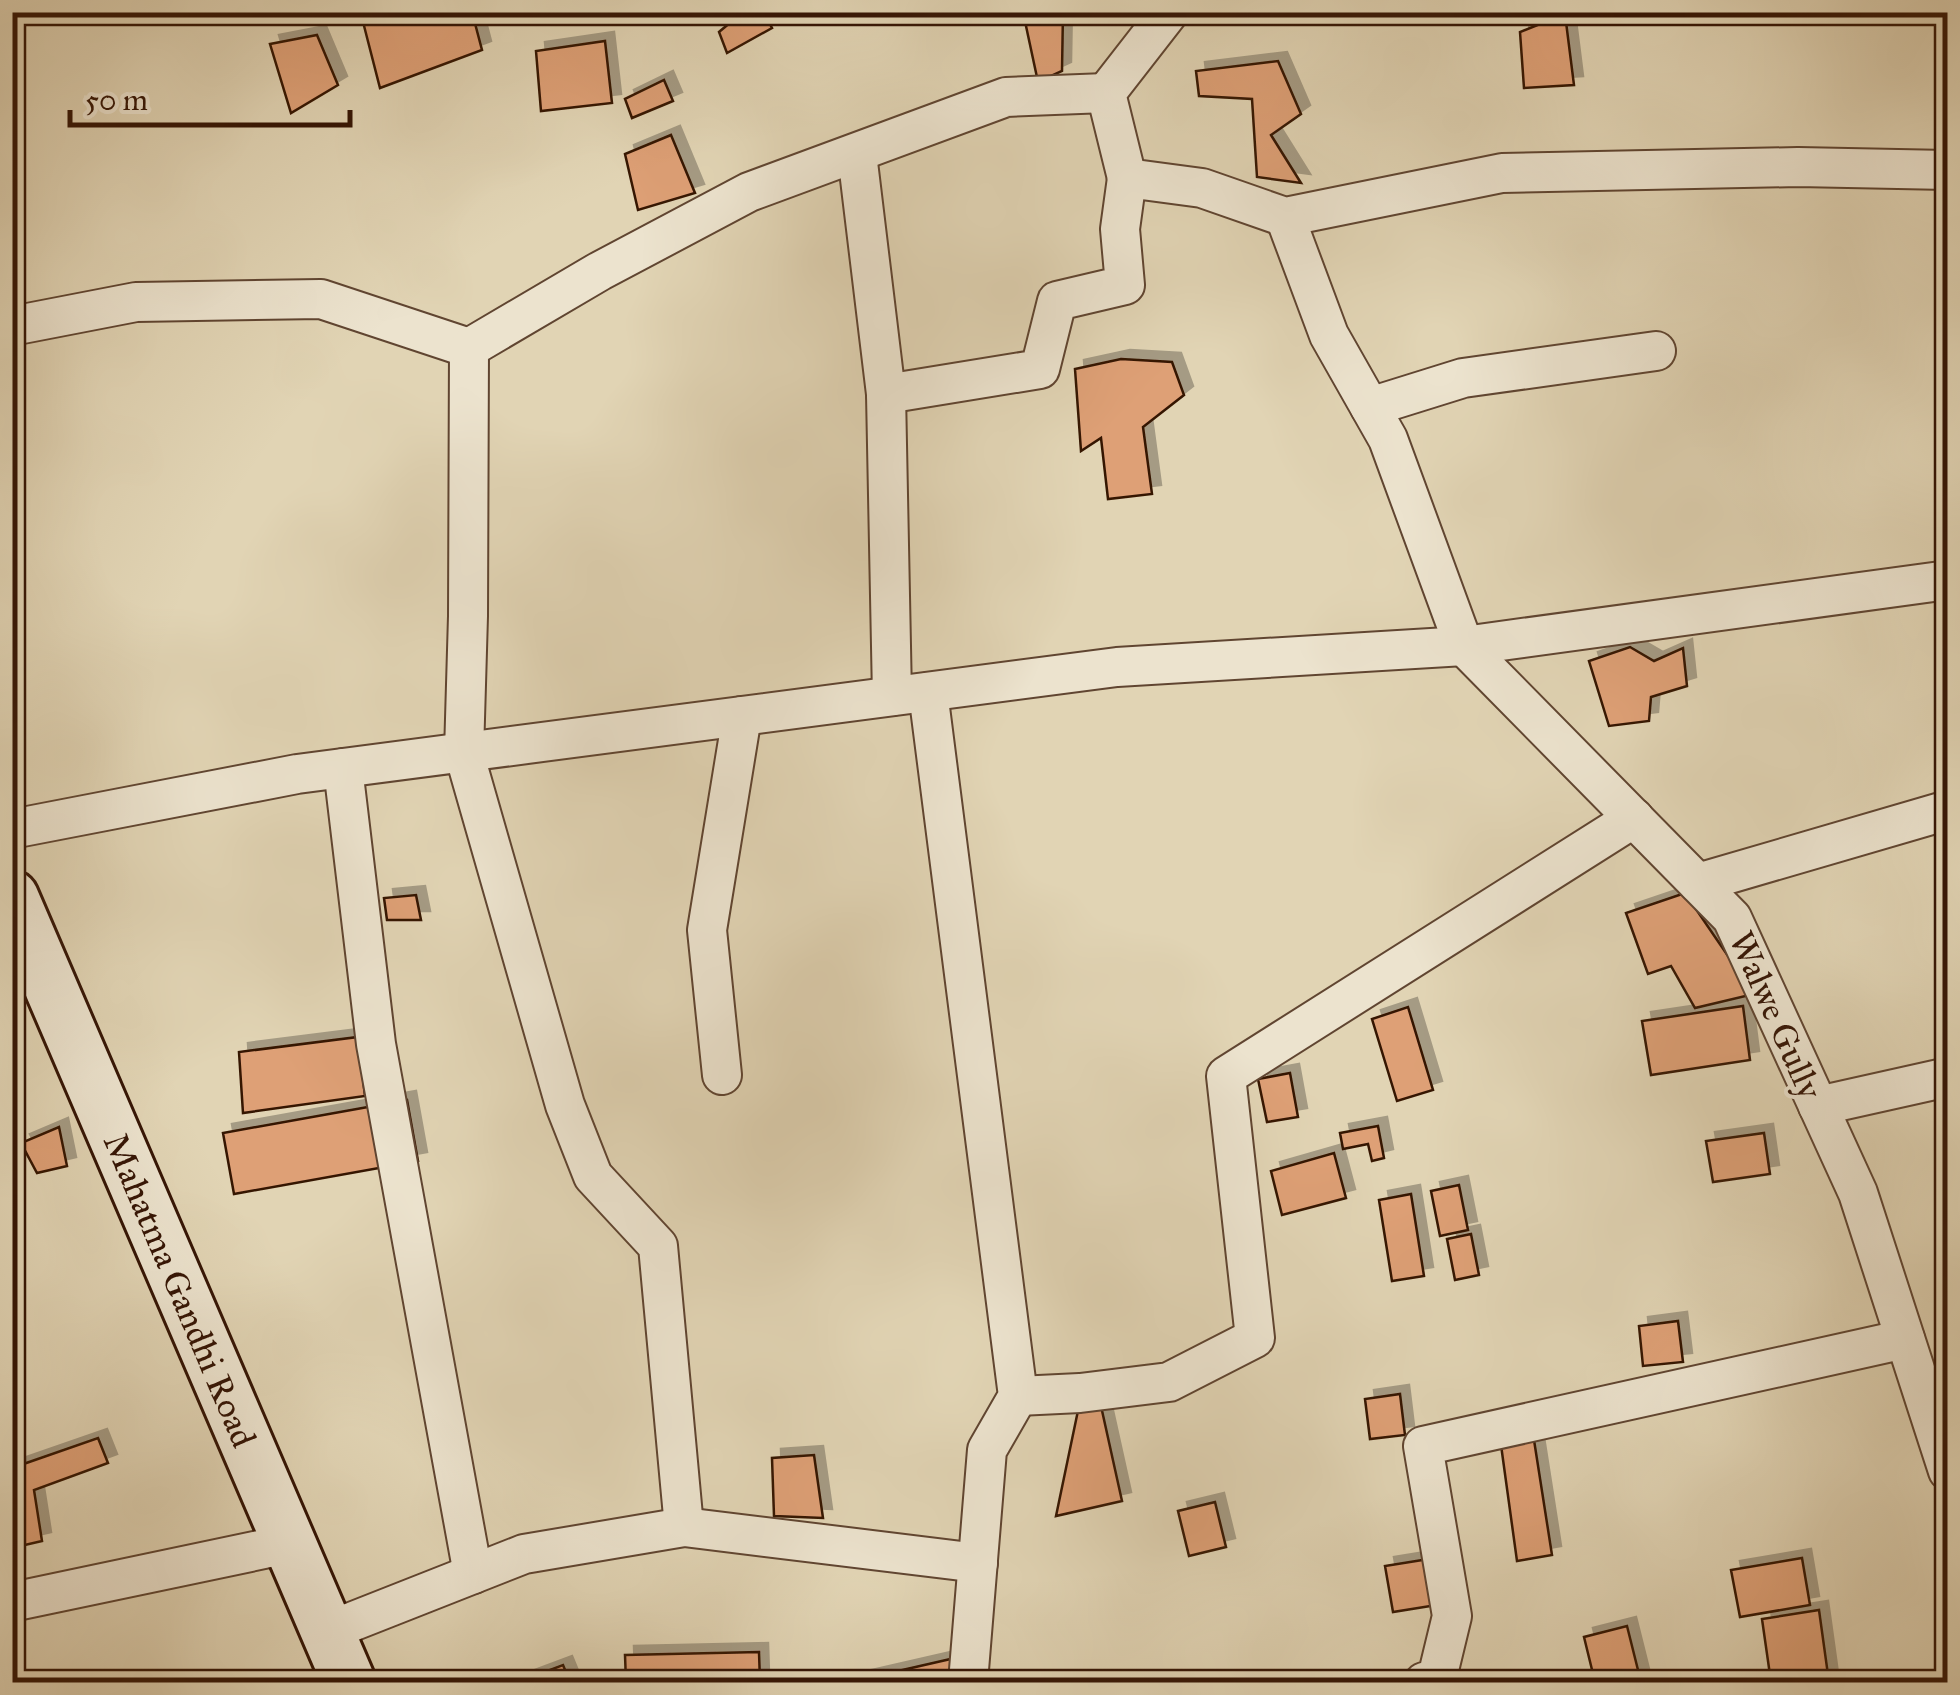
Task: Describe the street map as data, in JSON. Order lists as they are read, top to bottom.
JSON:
{
  "streets": {
    "main road": ["Mahatma Gandhi Road"],
    "street": ["Walwe Gully"]
  },
  "scale_bar": "50 m"
}
